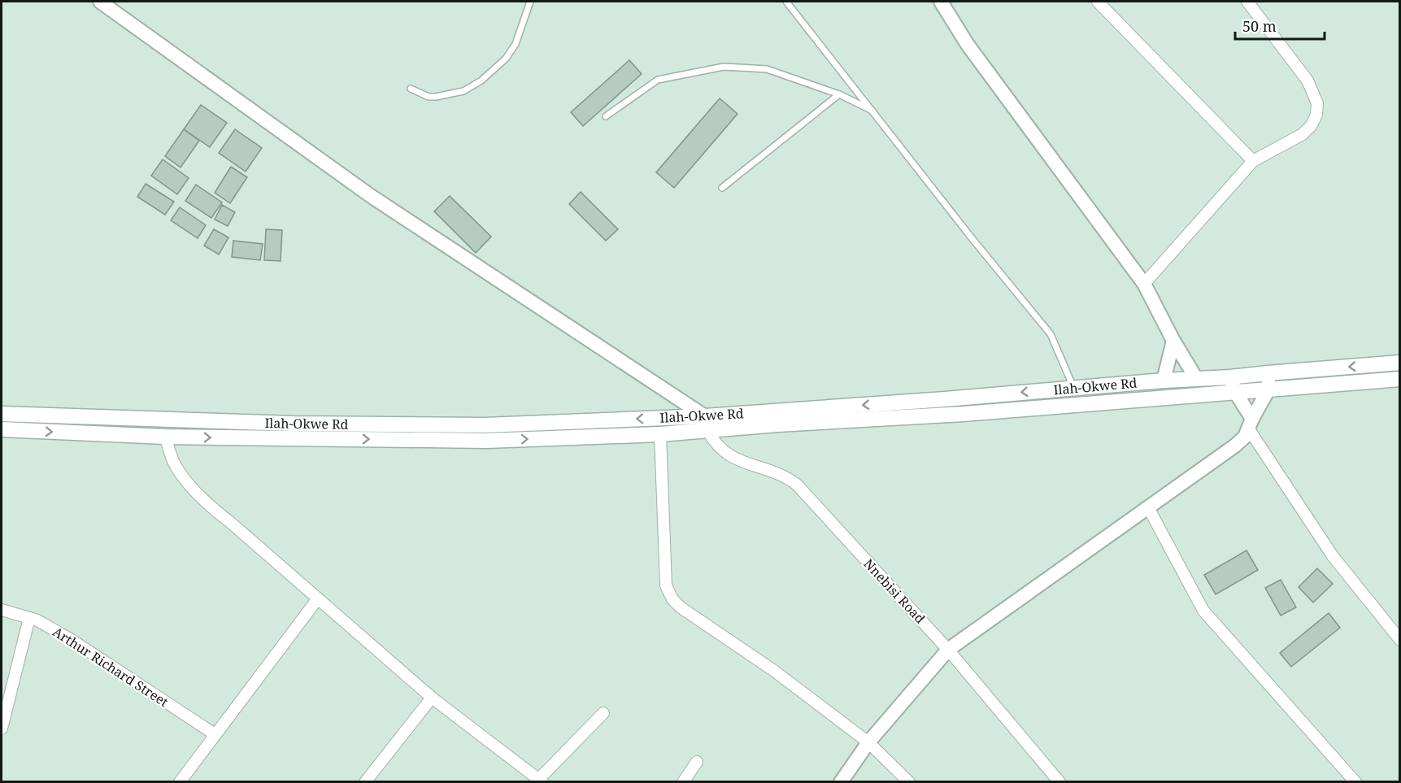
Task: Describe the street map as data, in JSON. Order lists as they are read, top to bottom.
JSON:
{
  "streets": {
    "main road": ["Ilah-Okwe Rd"],
    "street": ["Nnebisi Road", "Arthur Richard Street"]
  },
  "crossings": [
    ["Ilah-Okwe Rd", "Nnebisi Road"]
  ],
  "scale_bar": "50 m"
}
